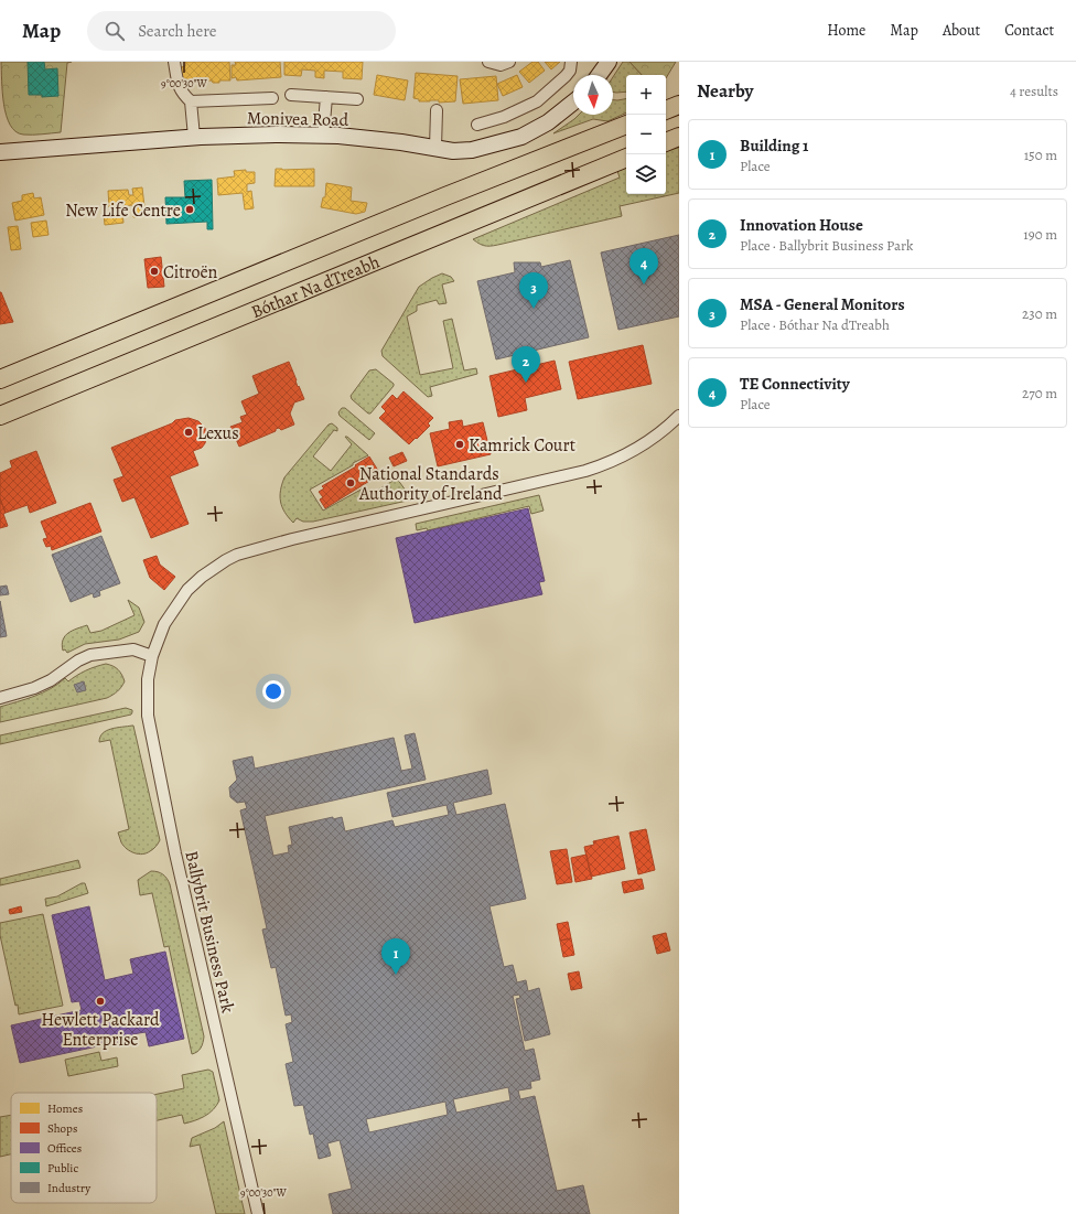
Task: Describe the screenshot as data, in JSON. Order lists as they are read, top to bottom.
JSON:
{
  "streets": {
    "highway": ["Bóthar Na dTreabh"],
    "main road": ["Monivea Road"],
    "street": ["Ballybrit Business Park"]
  },
  "places": [
    "New Life Centre",
    "Citroën",
    "Lexus",
    "Kamrick Court",
    "National Standards Authority of Ireland",
    "Hewlett Packard Enterprise"
  ],
  "legend": [
    "Homes",
    "Shops",
    "Offices",
    "Public",
    "Industry"
  ],
  "north": "bottom",
  "page": {
    "header": "Map",
    "search": "Search here",
    "nav": [
      "Home",
      "Map",
      "About",
      "Contact"
    ],
    "heading": ["Nearby", "4 results"],
    "map_buttons": ["+", "−"],
    "list": [
      {
        "mark": "1",
        "name": "Building 1",
        "note": "Place",
        "value": "150 m"
      },
      {
        "mark": "2",
        "name": "Innovation House",
        "note": "Place · Ballybrit Business Park",
        "value": "190 m"
      },
      {
        "mark": "3",
        "name": "MSA - General Monitors",
        "note": "Place · Bóthar Na dTreabh",
        "value": "230 m"
      },
      {
        "mark": "4",
        "name": "TE Connectivity",
        "note": "Place",
        "value": "270 m"
      }
    ],
    "pins": [
      "4",
      "3",
      "2",
      "1"
    ]
  },
  "coordinates": ["9°00'30\"W"]
}
